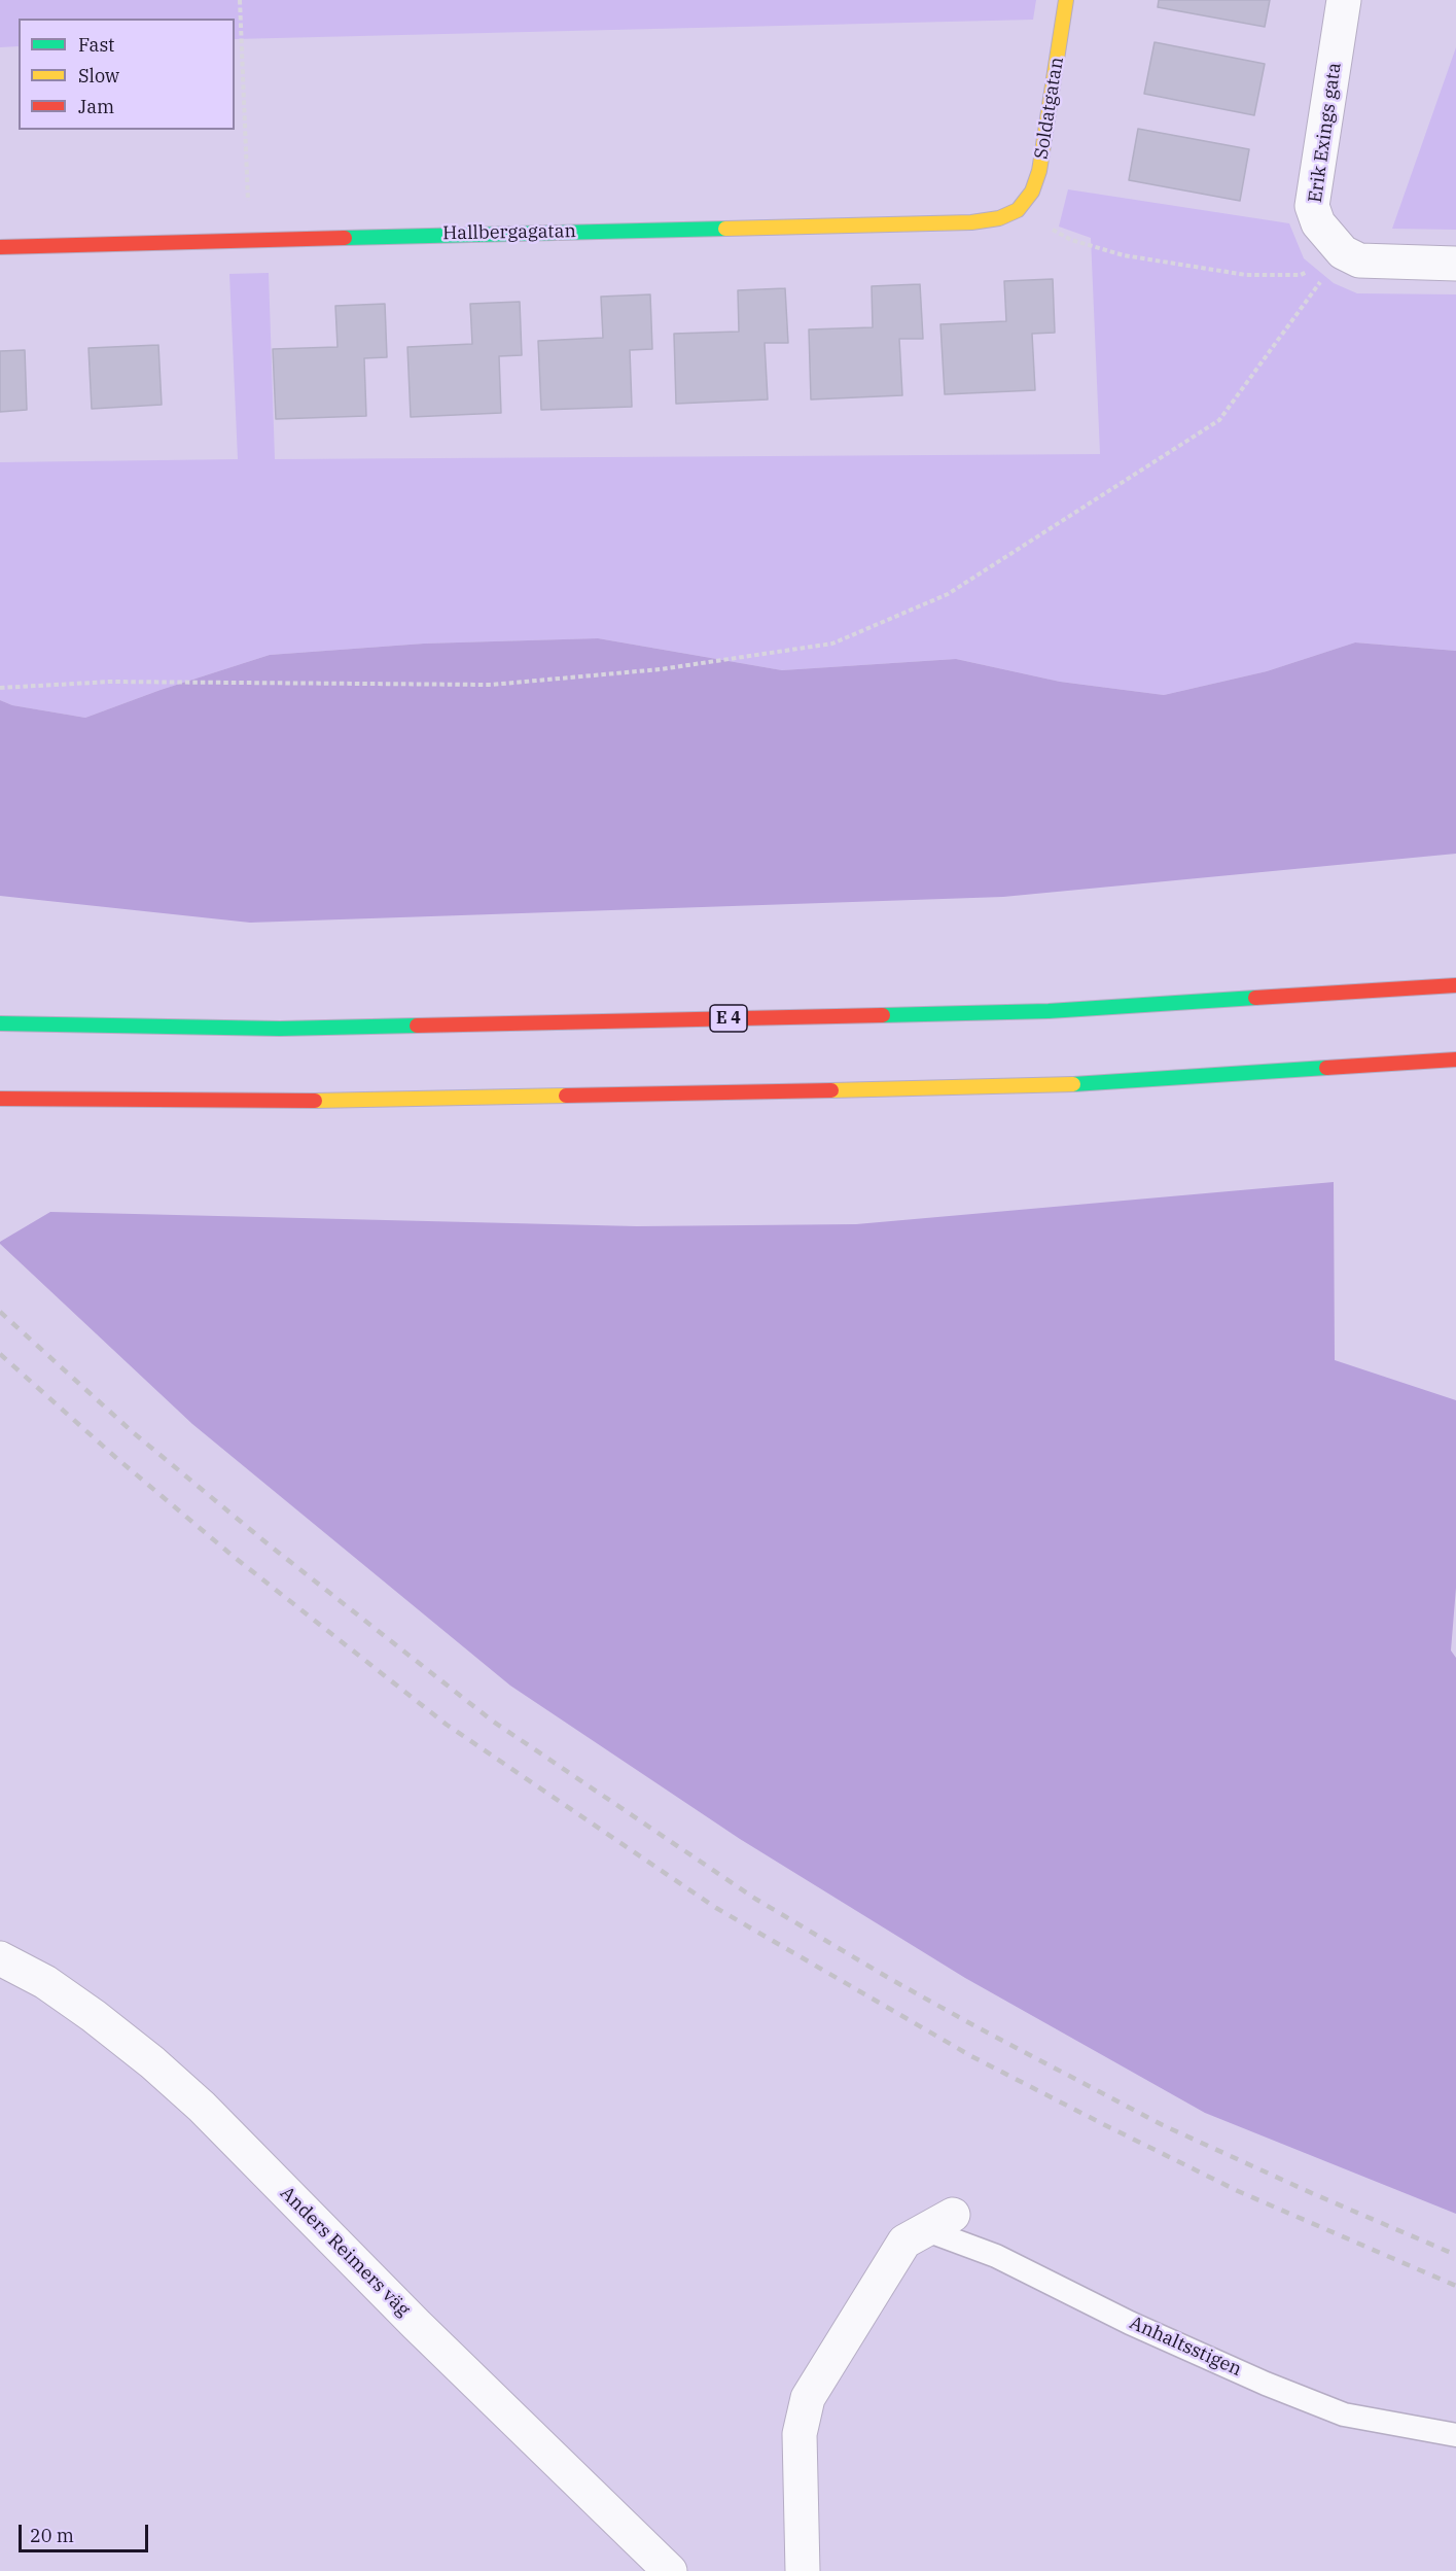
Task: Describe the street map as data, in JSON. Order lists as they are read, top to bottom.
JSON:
{
  "streets": {
    "main road": ["Soldatgatan", "Hallbergagatan", "E 4"],
    "street": ["Erik Exings gata", "Anders Reimers väg", "Anhaltsstigen"]
  },
  "crossings": [
    ["Soldatgatan", "Hallbergagatan"]
  ],
  "legend": ["Fast", "Slow", "Jam"],
  "scale_bar": "20 m"
}
